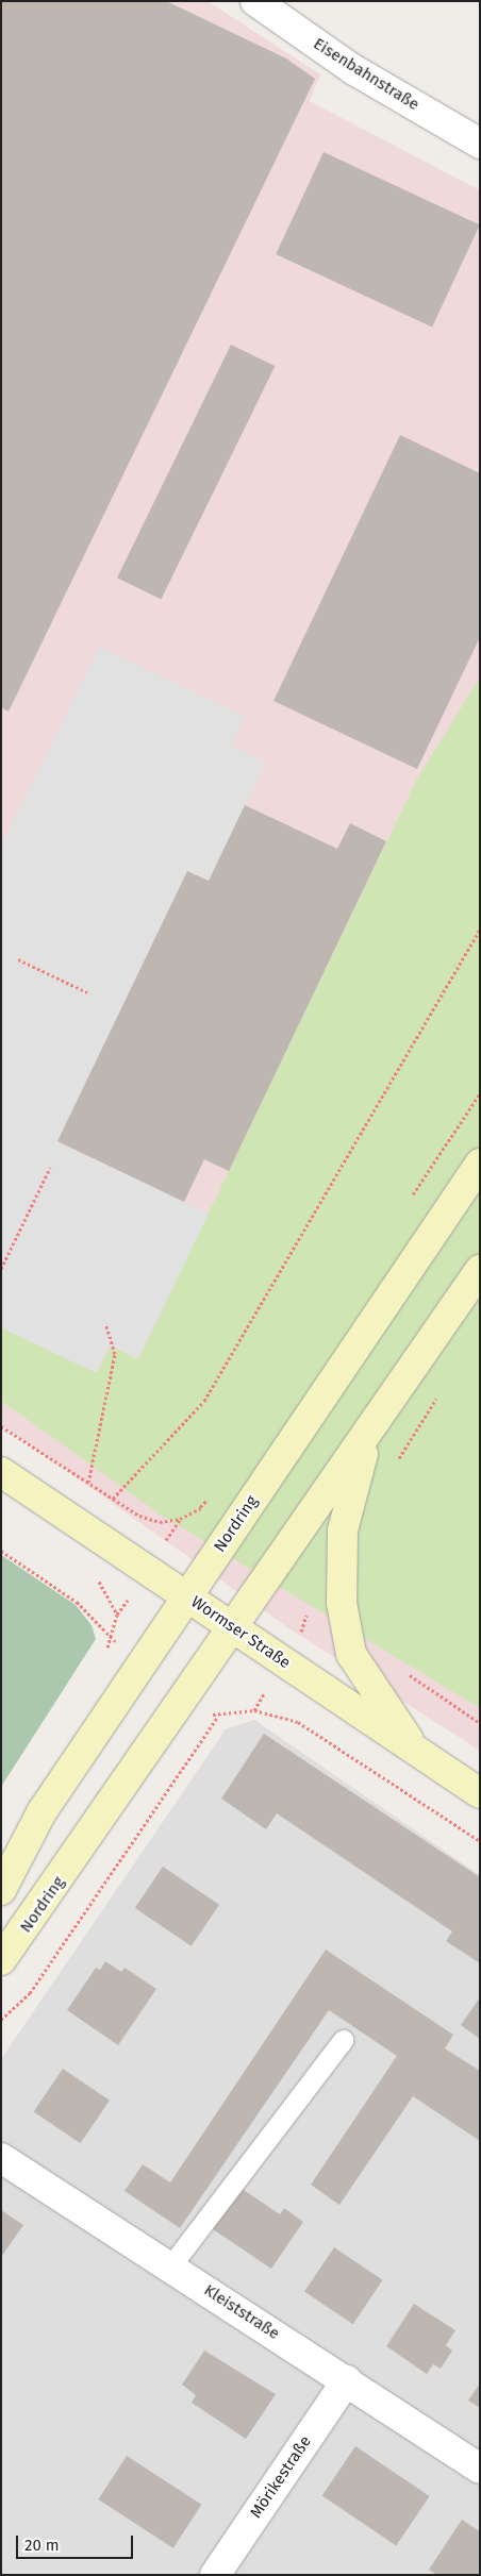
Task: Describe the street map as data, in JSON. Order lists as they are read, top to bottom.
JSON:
{
  "streets": {
    "main road": ["Nordring", "Wormser Straße"],
    "street": ["Eisenbahnstraße", "Kleiststraße", "Mörikestraße"]
  },
  "crossings": [
    ["Nordring", "Wormser Straße"],
    ["Kleiststraße", "Mörikestraße"]
  ],
  "scale_bar": "20 m"
}
